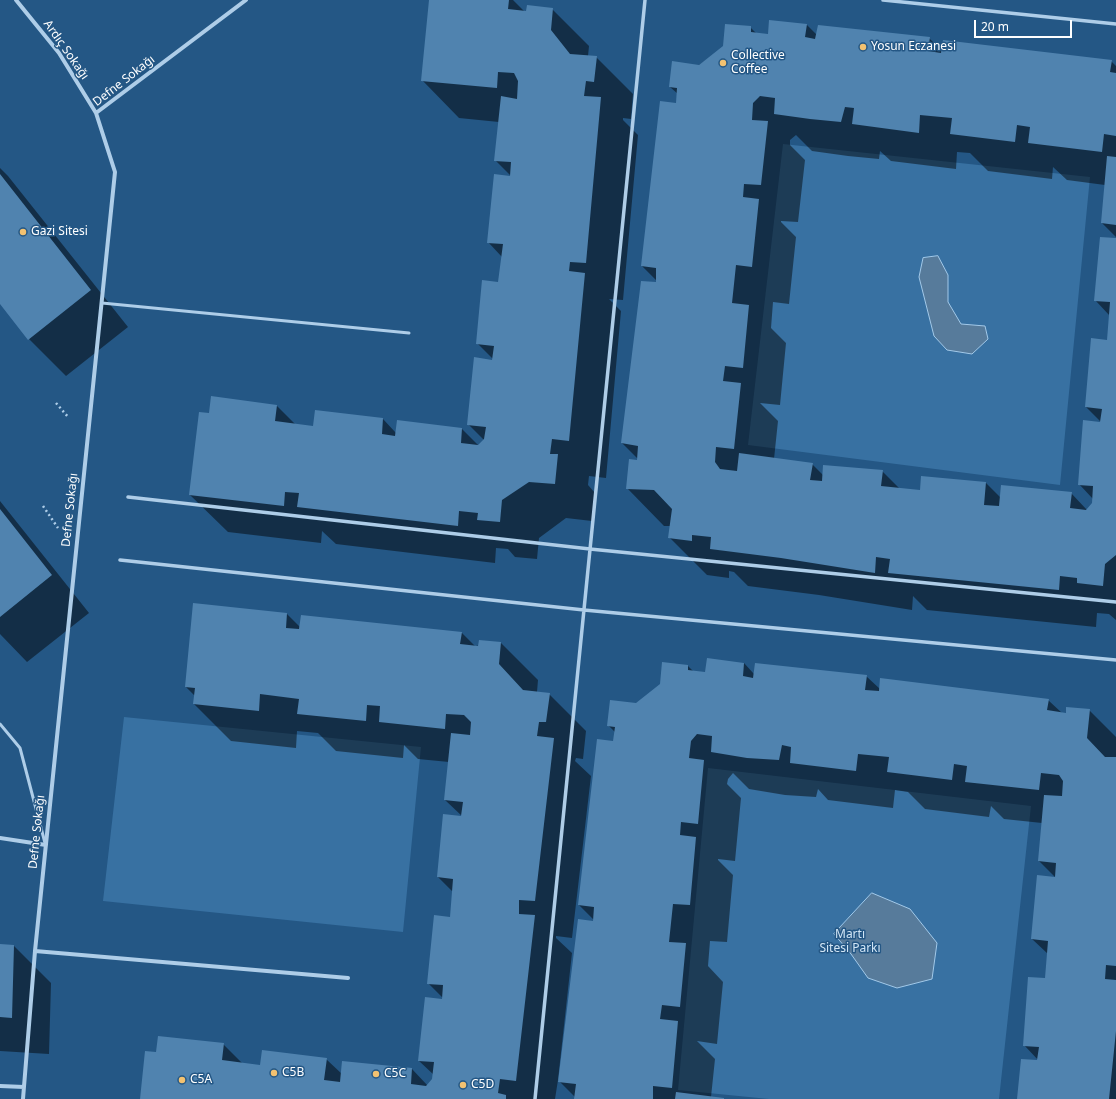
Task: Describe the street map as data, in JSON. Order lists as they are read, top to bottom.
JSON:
{
  "streets": {
    "street": ["Ardıç Sokağı", "Defne Sokağı"]
  },
  "crossings": [
    ["Ardıç Sokağı", "Defne Sokağı"]
  ],
  "parks": ["Martı Sitesi Parkı"],
  "places": [
    "Yosun Eczanesi",
    "Collective Coffee",
    "Gazi Sitesi",
    "C5B",
    "C5C",
    "C5A",
    "C5D"
  ],
  "scale_bar": "20 m"
}
